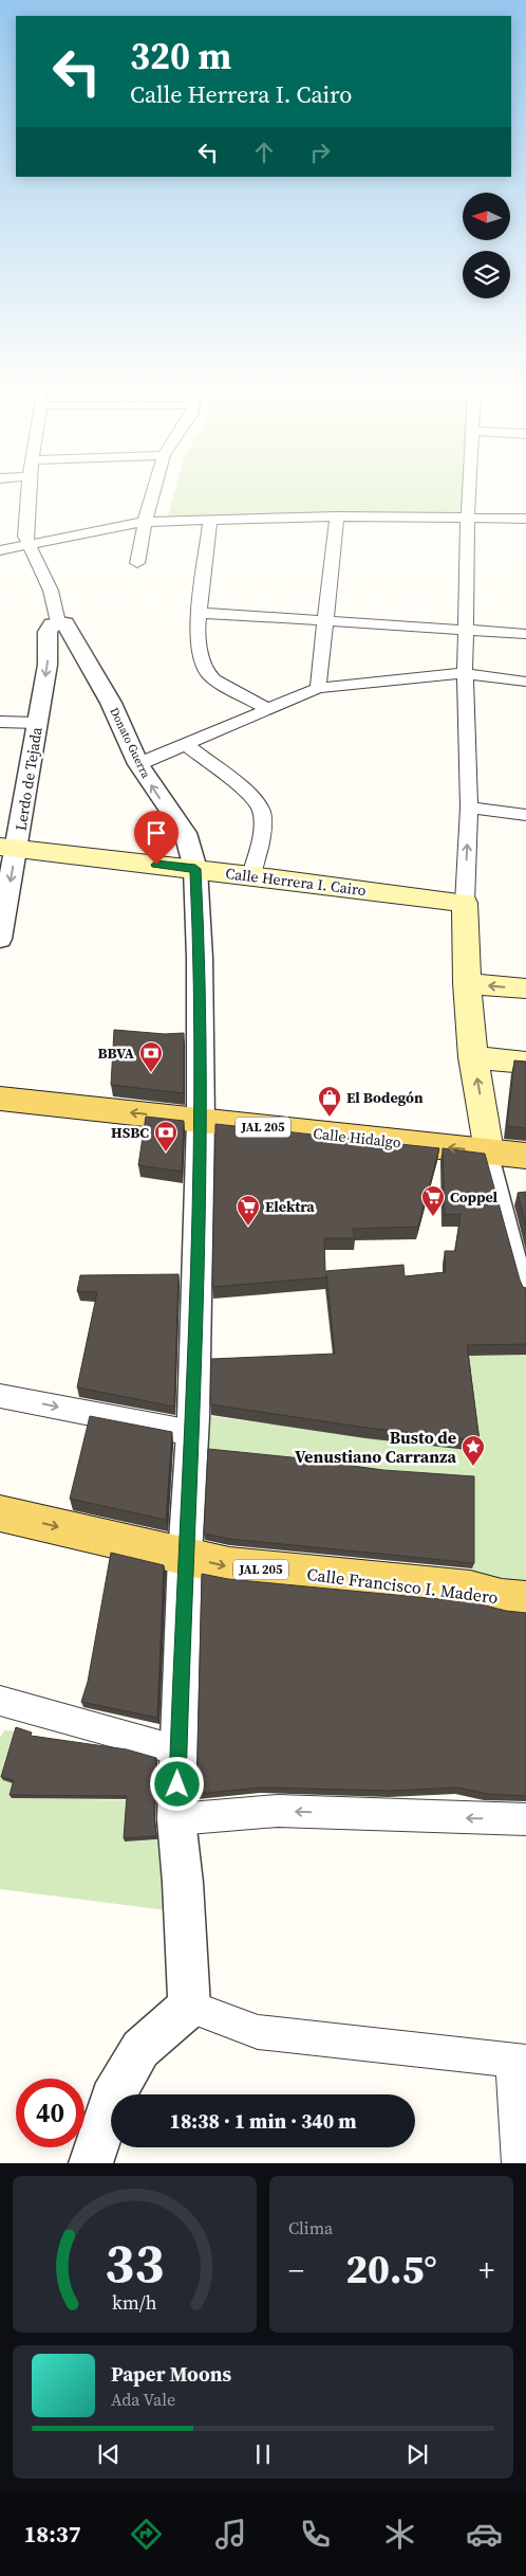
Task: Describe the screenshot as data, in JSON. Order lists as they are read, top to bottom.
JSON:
{
  "streets": {
    "main road": [
      "Calle Herrera I. Cairo",
      "JAL 205",
      "Calle Hidalgo",
      "Calle Francisco I. Madero"
    ],
    "street": ["Donato Guerra", "Lerdo de Tejada"]
  },
  "crossings": [
    ["Donato Guerra", "Lerdo de Tejada"],
    ["Donato Guerra", "Calle Herrera I. Cairo"],
    ["Donato Guerra", "Calle Hidalgo"],
    ["Donato Guerra", "Calle Francisco I. Madero"],
    ["Lerdo de Tejada", "Calle Herrera I. Cairo"]
  ],
  "one_way": ["Lerdo de Tejada", "Calle Hidalgo", "Calle Francisco I. Madero"],
  "places": {
    "bank": ["BBVA", "HSBC"],
    "shop": ["El Bodegón"],
    "supermarket": ["Coppel", "Elektra"],
    "place": ["Busto de Venustiano Carranza"]
  },
  "north": "left",
  "page": {
    "turn": ["320 m", "Calle Herrera I. Cairo"],
    "limit": "40",
    "trip": "18:38 · 1 min · 340 m",
    "tile": "Clima",
    "heat": ["−", "20.5°", "+"],
    "song": ["Paper Moons", "Ada Vale"],
    "tabs": "18:37",
    "gauge": ["33", "km/h"]
  }
}
